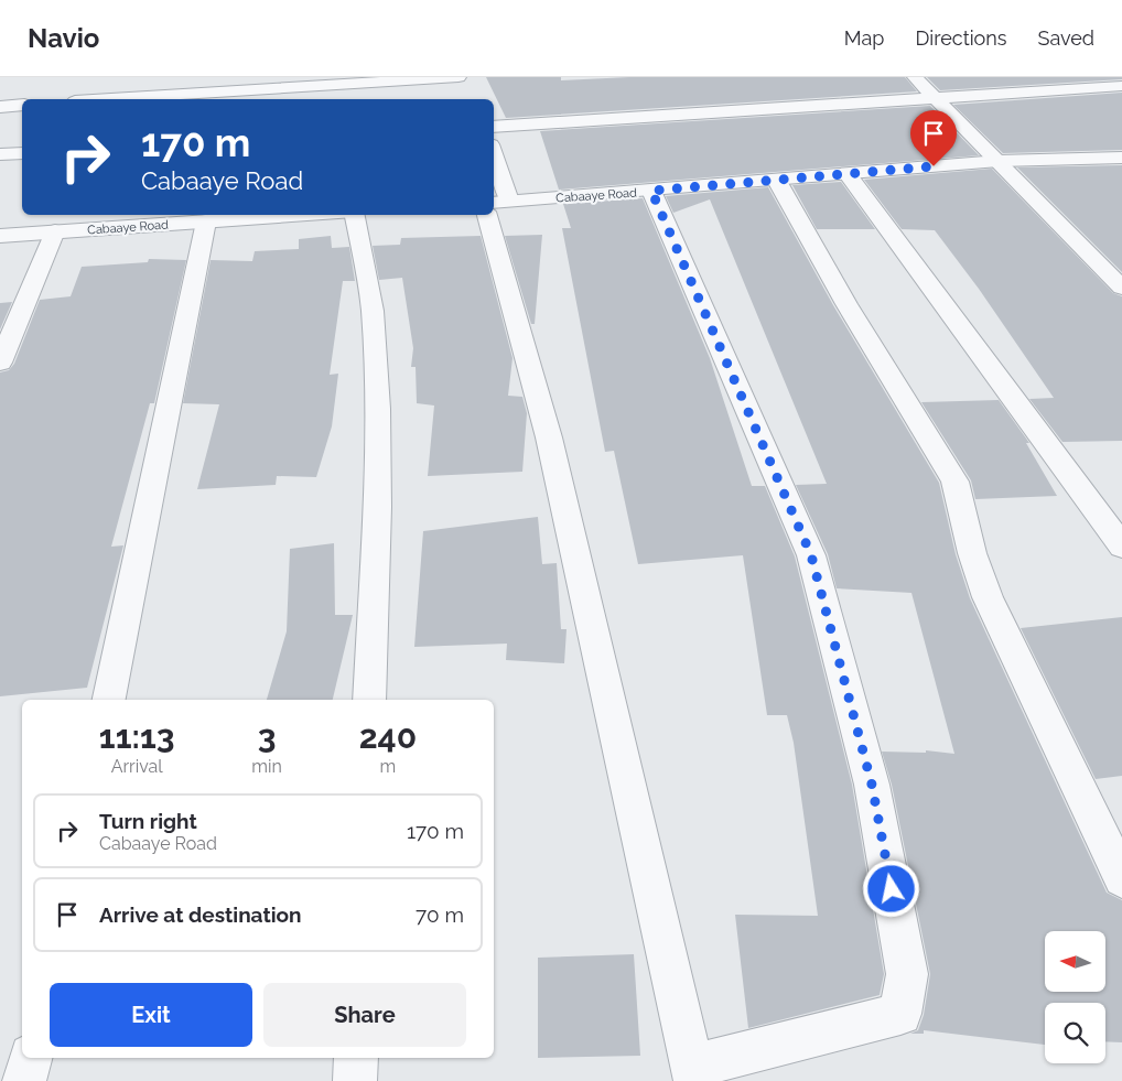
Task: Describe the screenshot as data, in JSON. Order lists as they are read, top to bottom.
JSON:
{
  "streets": {
    "street": ["Cabaaye Road"]
  },
  "north": "left",
  "page": {
    "header": "Navio",
    "nav": ["Map", "Directions", "Saved"],
    "turn": ["170 m", "Cabaaye Road"],
    "eta": [
      "11:13",
      "Arrival",
      "3",
      "min",
      "240",
      "m"
    ],
    "list": [
      {
        "name": "Turn right",
        "note": "Cabaaye Road",
        "value": "170 m"
      },
      {
        "name": "Arrive at destination",
        "value": "70 m"
      }
    ],
    "buttons": ["Exit", "Share"]
  }
}
